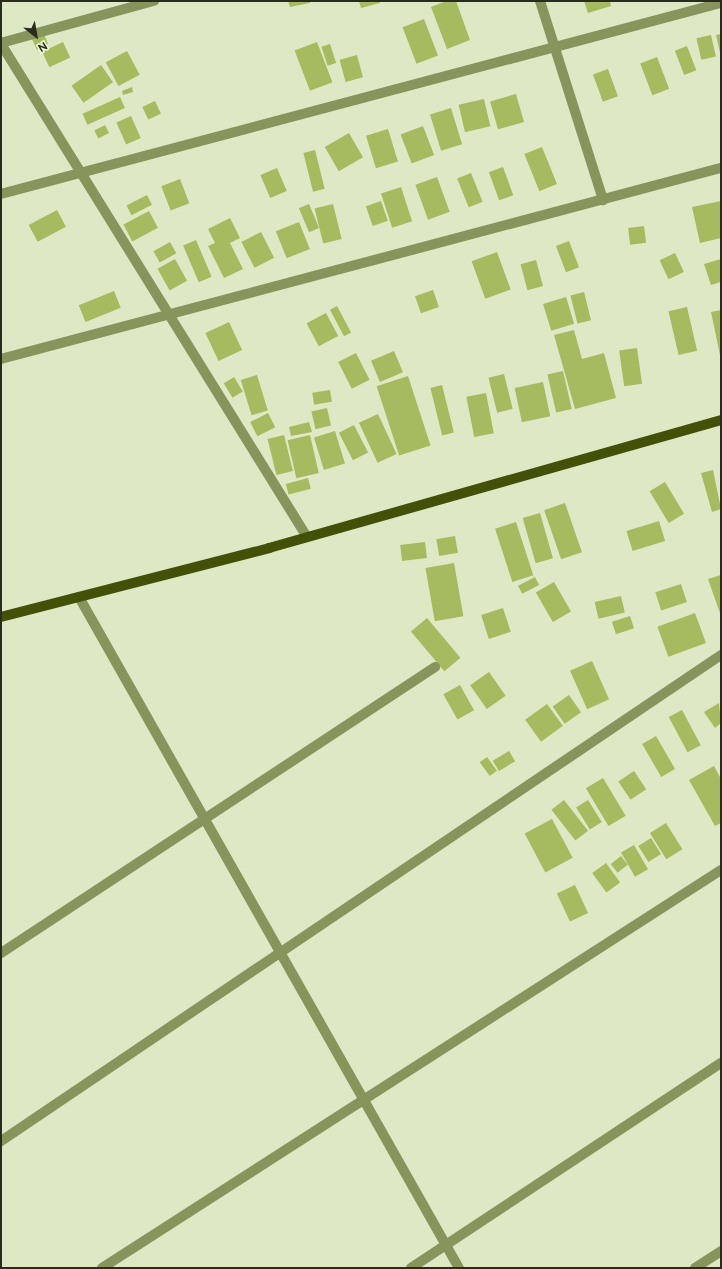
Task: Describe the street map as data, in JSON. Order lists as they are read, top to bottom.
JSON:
{
  "north": "bottom right"
}
